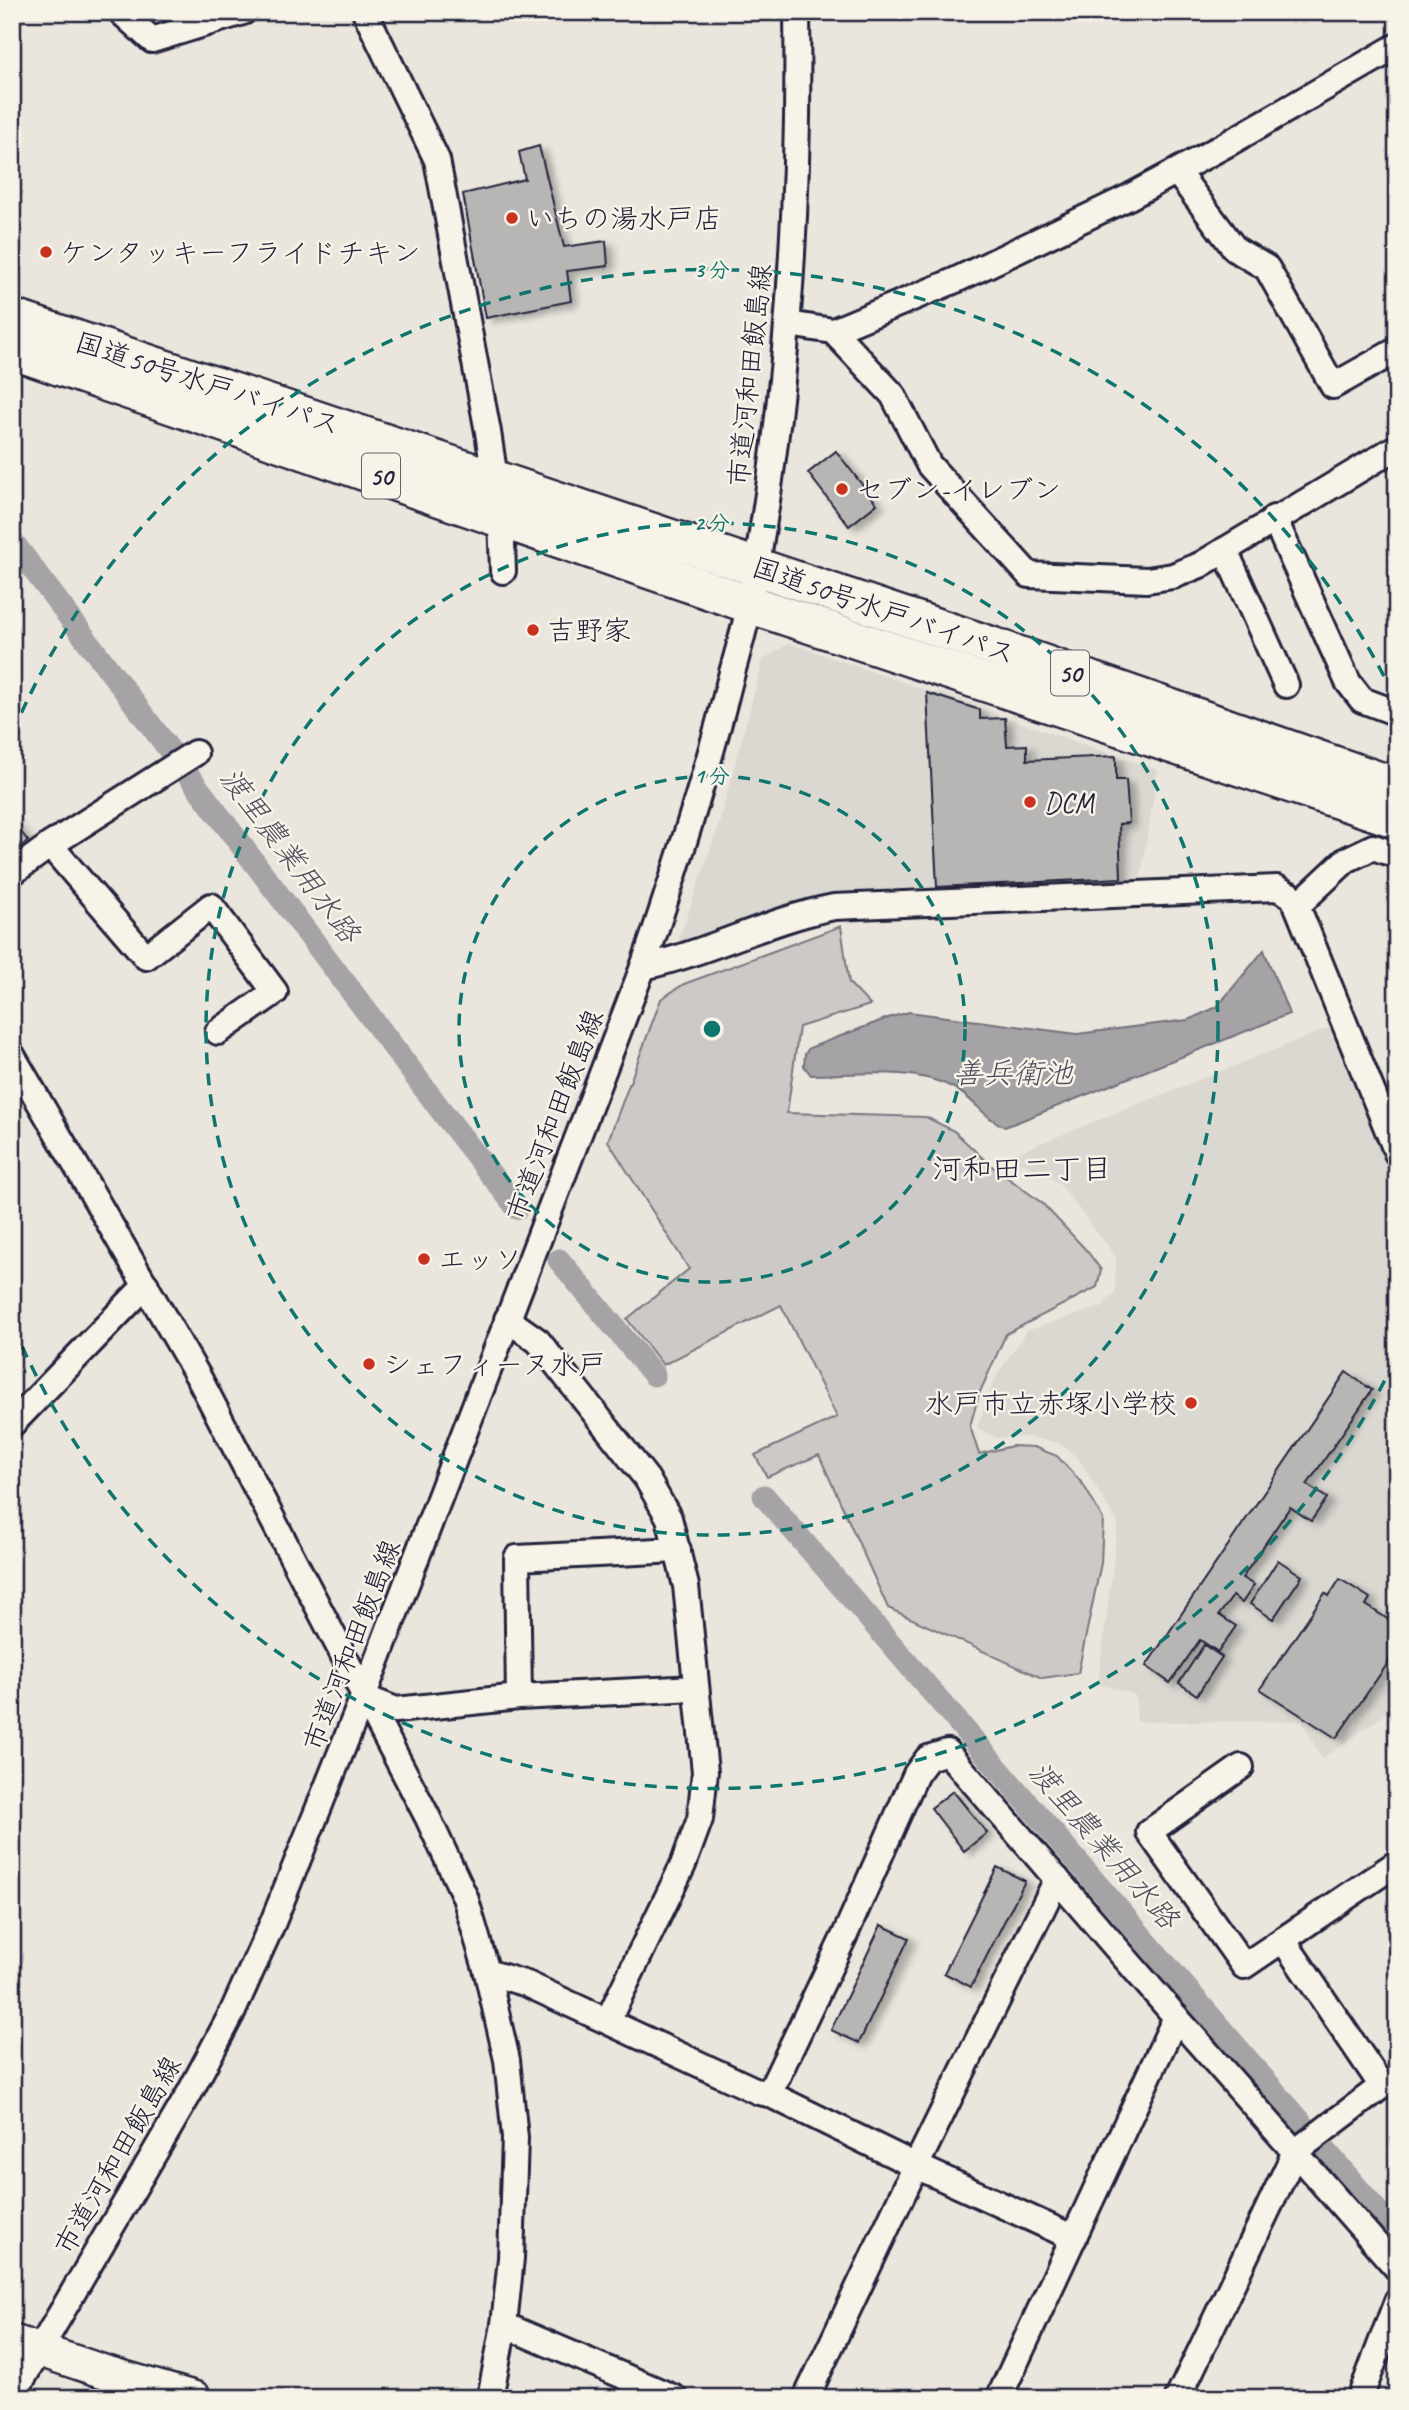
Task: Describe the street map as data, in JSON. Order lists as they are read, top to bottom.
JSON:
{
  "streets": {
    "highway": ["国道50号水戸バイパス", "50"],
    "street": ["市道河和田飯島線"]
  },
  "crossings": [
    ["市道河和田飯島線", "国道50号水戸バイパス"]
  ],
  "districts": ["河和田二丁目"],
  "water": ["渡里農業用水路", "善兵衛池"],
  "places": [
    "いちの湯水戸店",
    "ケンタッキーフライドチキン",
    "セブン-イレブン",
    "吉野家",
    "DCM",
    "エッソ",
    "シェフィーヌ水戸",
    "水戸市立赤塚小学校"
  ],
  "rings": ["3 分", "2 分", "1 分"]
}
